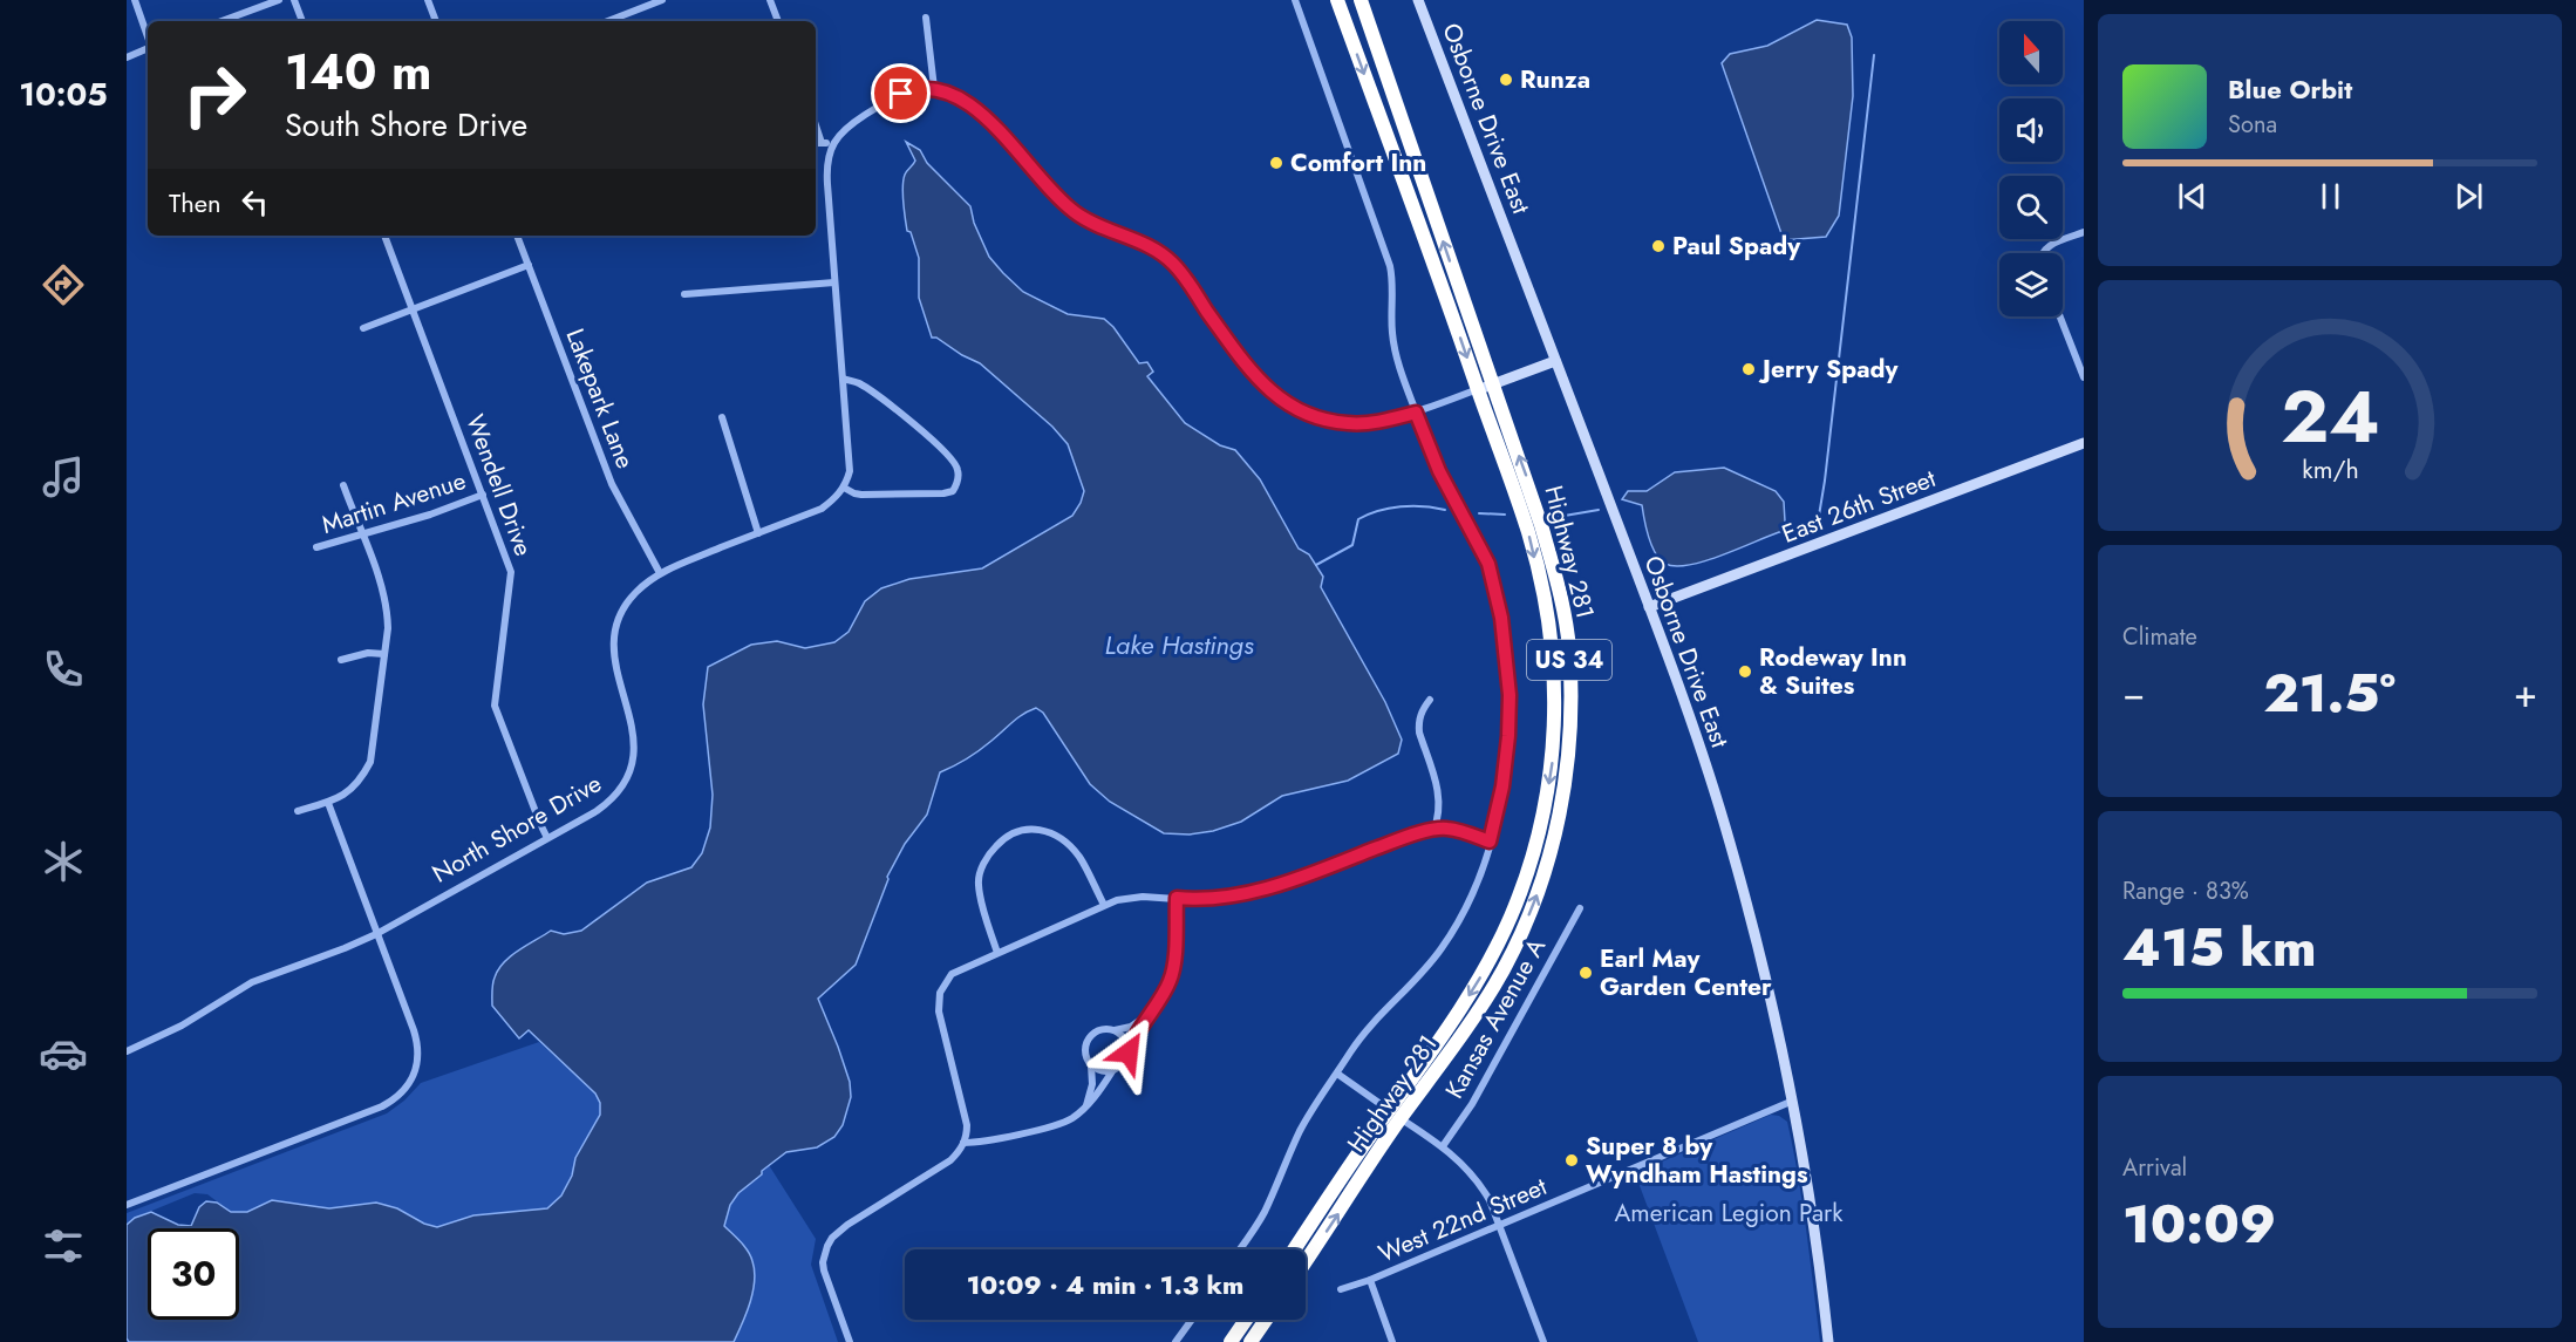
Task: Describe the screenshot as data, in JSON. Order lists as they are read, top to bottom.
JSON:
{
  "streets": {
    "highway": ["Highway 281", "US 34"],
    "street": [
      "Osborne Drive East",
      "Lakepark Lane",
      "Wendell Drive",
      "Martin Avenue",
      "East 26th Street",
      "North Shore Drive",
      "Kansas Avenue A",
      "West 22nd Street"
    ]
  },
  "crossings": [
    ["Osborne Drive East", "East 26th Street"],
    ["Osborne Drive East", "West 22nd Street"],
    ["Lakepark Lane", "North Shore Drive"],
    ["Wendell Drive", "Martin Avenue"],
    ["Wendell Drive", "North Shore Drive"]
  ],
  "water": ["Lake Hastings"],
  "parks": ["American Legion Park"],
  "places": [
    "Runza",
    "Comfort Inn",
    "Paul Spady",
    "Jerry Spady",
    "Rodeway Inn & Suites",
    "Earl May Garden Center",
    "Super 8 by Wyndham Hastings"
  ],
  "north": "top",
  "page": {
    "tabs": "10:05",
    "turn": ["140 m", "South Shore Drive"],
    "song": ["Blue Orbit", "Sona"],
    "then": "Then",
    "tile": [
      "Climate",
      ["Range · 83%", "415 km"],
      ["Arrival", "10:09"]
    ],
    "heat": ["−", "21.5°", "+"],
    "limit": "30",
    "trip": "10:09 · 4 min · 1.3 km",
    "gauge": ["24", "km/h"]
  }
}
